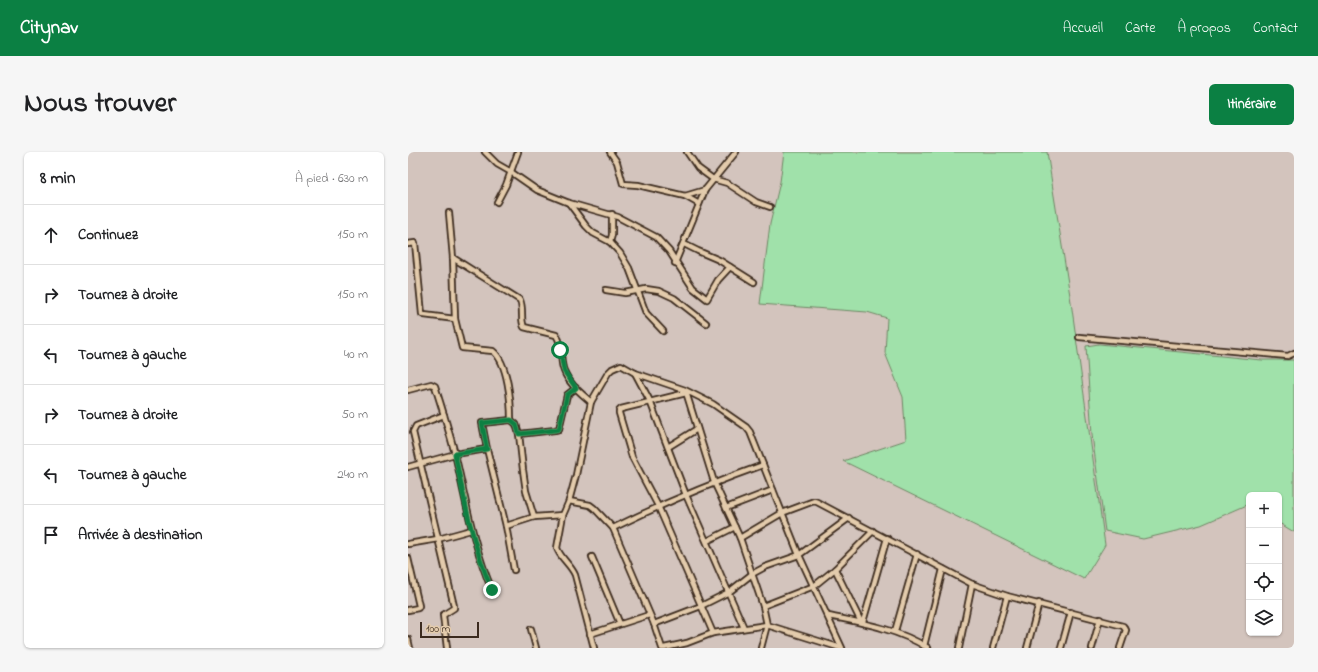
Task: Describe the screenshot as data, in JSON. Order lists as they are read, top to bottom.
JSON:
{
  "scale_bar": "100 m",
  "page": {
    "header": "Citynav",
    "nav": [
      "Accueil",
      "Carte",
      "À propos",
      "Contact"
    ],
    "title": "Nous trouver",
    "buttons": "Itinéraire",
    "heading": ["8 min", "À pied · 630 m"],
    "list": [
      ["Continuez", "150 m"],
      ["Tournez à droite", "150 m"],
      ["Tournez à gauche", "40 m"],
      ["Tournez à droite", "50 m"],
      ["Tournez à gauche", "240 m"],
      "Arrivée à destination"
    ],
    "map_buttons": ["+", "−"],
    "scale": "100 m"
  }
}
